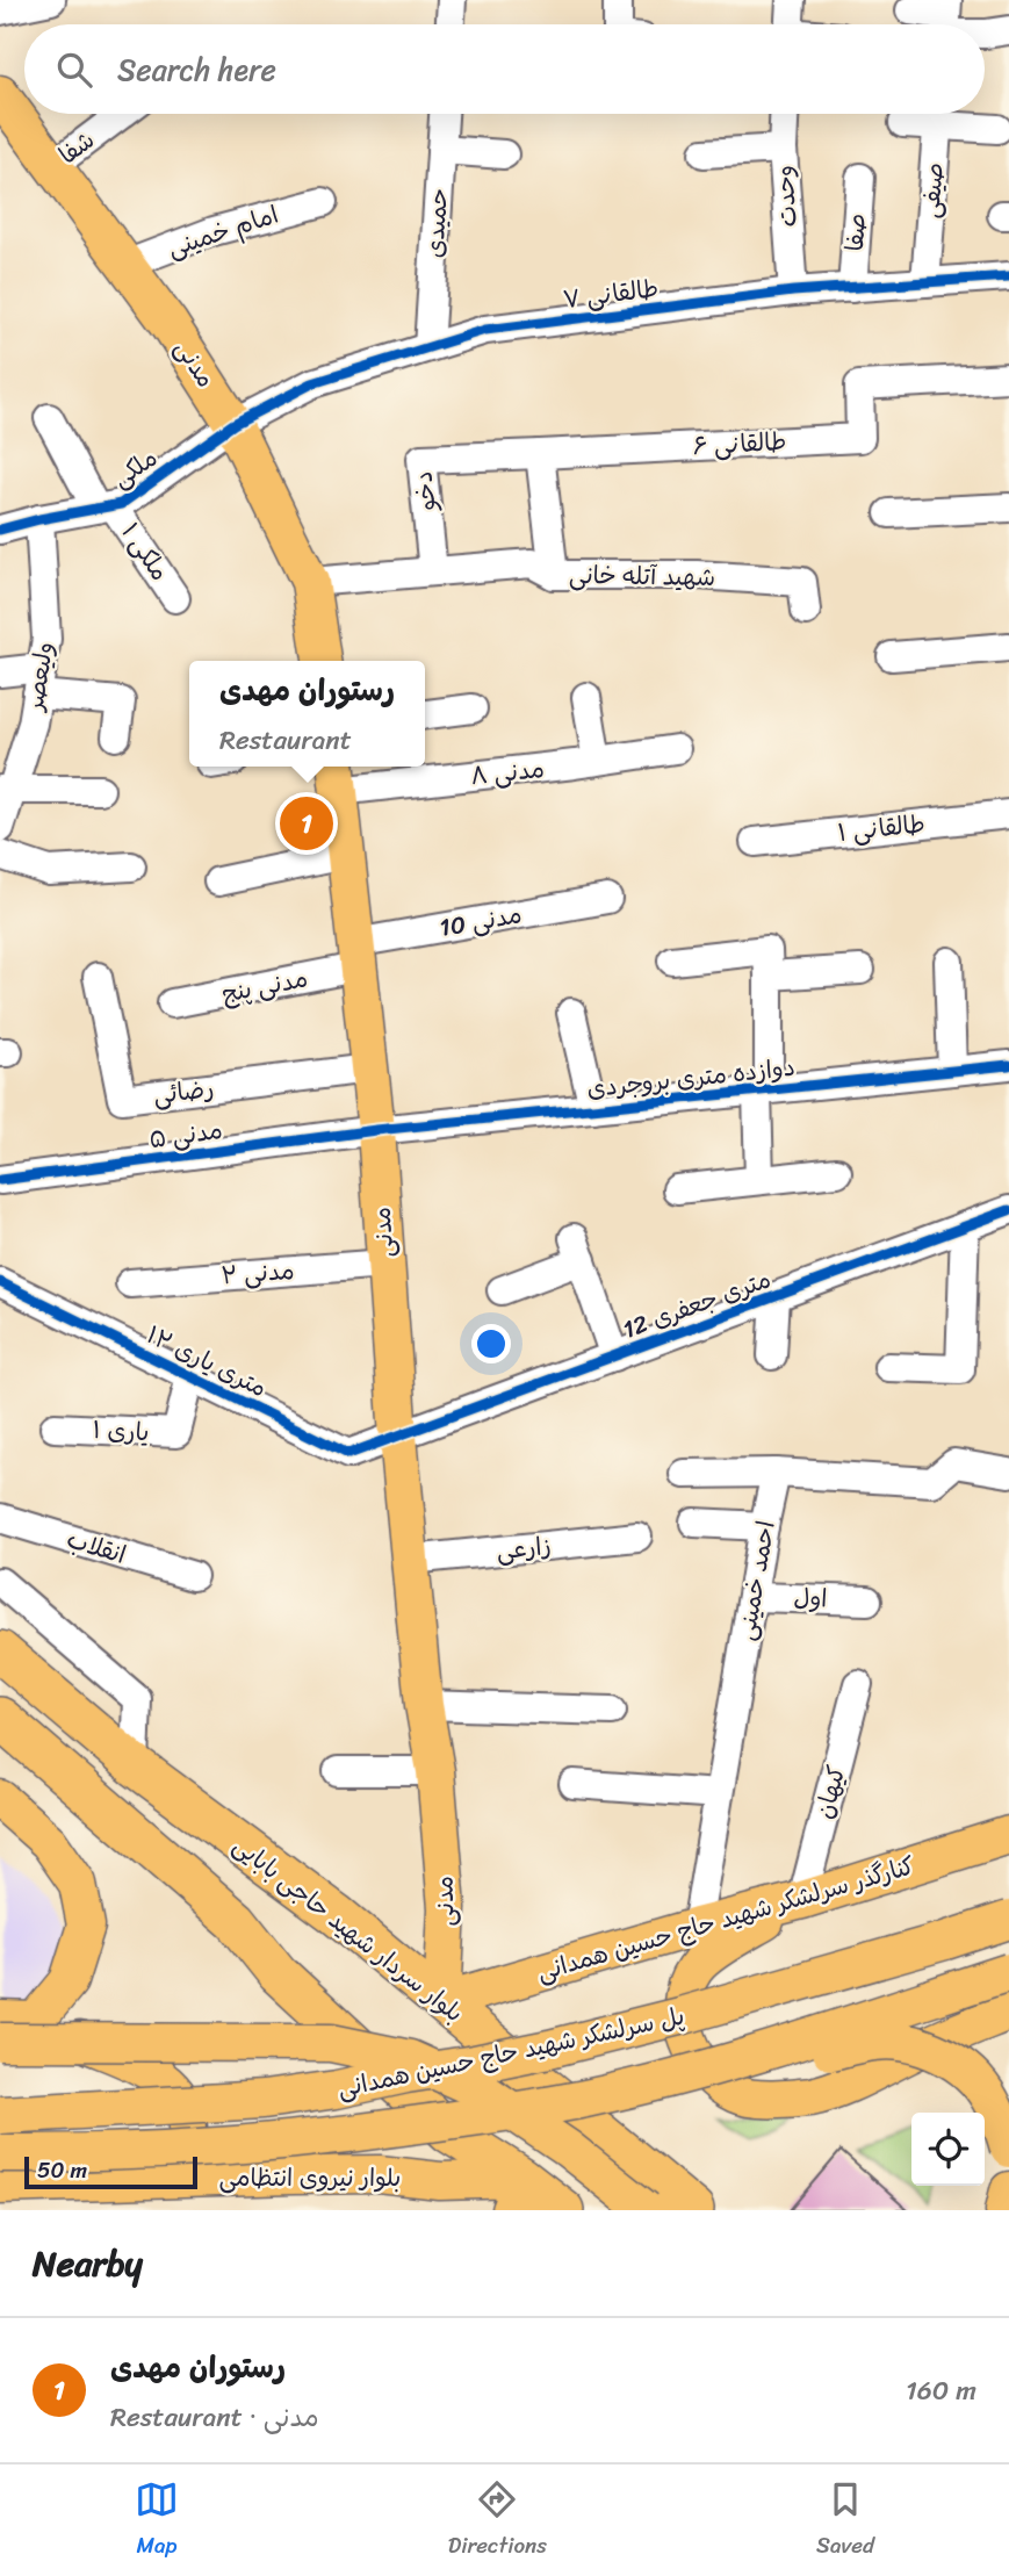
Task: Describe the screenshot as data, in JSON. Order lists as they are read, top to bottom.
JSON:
{
  "streets": {
    "highway": ["بلوار سردار شهید حاجی بابایی"],
    "main road": [
      "مدنی",
      "کنارگذر سرلشکر شهید حاج حسین همدانی",
      "پل سرلشکر شهید حاج حسین همدانی",
      "بلوار نیروی انتظامی"
    ],
    "street": [
      "شفا",
      "صیفی",
      "وحدت",
      "حمیدی",
      "امام خمینی",
      "صفا",
      "طالقانی ۷",
      "طالقانی ۶",
      "ملکی",
      "دخو",
      "ملکی ۱",
      "شهید آتله خانی",
      "ولیعصر",
      "مدنی ۸",
      "طالقانی ۱",
      "مدنی 10",
      "مدنی پنج",
      "دوازده متری بروجردی",
      "رضائی",
      "مدنی ۵",
      "مدنی ۲",
      "12 متری جعفری",
      "۱۲ متری یاری",
      "یاری ۱",
      "انقلاب",
      "زارعی",
      "احمد خمینی",
      "اول",
      "کیهان"
    ]
  },
  "crossings": [
    ["شفا", "مدنی"],
    ["صیفی", "طالقانی ۷"],
    ["وحدت", "طالقانی ۷"],
    ["حمیدی", "طالقانی ۷"],
    ["امام خمینی", "مدنی"],
    ["صفا", "طالقانی ۷"],
    ["طالقانی ۷", "مدنی"],
    ["طالقانی ۷", "ملکی"],
    ["مدنی", "ملکی"],
    ["مدنی", "شهید آتله خانی"],
    ["مدنی", "مدنی ۸"],
    ["مدنی", "مدنی 10"],
    ["مدنی", "مدنی پنج"],
    ["مدنی", "دوازده متری بروجردی"],
    ["مدنی", "رضائی"],
    ["مدنی", "مدنی ۵"],
    ["مدنی", "مدنی ۲"],
    ["مدنی", "12 متری جعفری"],
    ["مدنی", "۱۲ متری یاری"],
    ["مدنی", "زارعی"],
    ["مدنی", "کنارگذر سرلشکر شهید حاج حسین همدانی"],
    ["مدنی", "بلوار سردار شهید حاجی بابایی"],
    ["طالقانی ۶", "دخو"],
    ["ملکی", "ملکی ۱"],
    ["ملکی", "ولیعصر"],
    ["دخو", "شهید آتله خانی"],
    ["مدنی 10", "مدنی پنج"],
    ["دوازده متری بروجردی", "مدنی ۵"],
    ["12 متری جعفری", "۱۲ متری یاری"],
    ["۱۲ متری یاری", "یاری ۱"],
    ["احمد خمینی", "اول"],
    ["احمد خمینی", "کنارگذر سرلشکر شهید حاج حسین همدانی"],
    ["کیهان", "کنارگذر سرلشکر شهید حاج حسین همدانی"],
    ["کنارگذر سرلشکر شهید حاج حسین همدانی", "بلوار سردار شهید حاجی بابایی"]
  ],
  "scale_bar": "50 m",
  "page": {
    "search": "Search here",
    "popup": ["رستوران مهدی", "Restaurant"],
    "pins": "1",
    "scale": "50 m",
    "heading": "Nearby",
    "list": [
      {
        "mark": "1",
        "name": "رستوران مهدی",
        "note": "Restaurant · مدنی",
        "value": "160 m"
      }
    ],
    "nav": ["Map", "Directions", "Saved"]
  }
}
